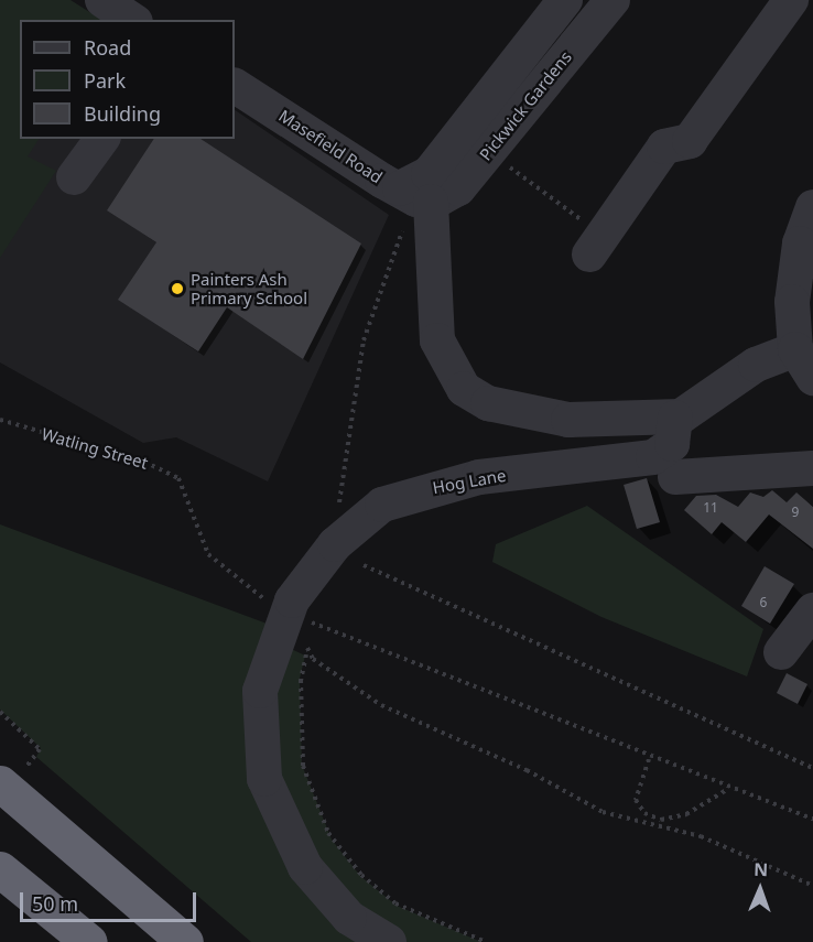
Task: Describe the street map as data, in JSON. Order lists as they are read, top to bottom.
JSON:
{
  "streets": {
    "street": ["Pickwick Gardens", "Masefield Road", "Hog Lane"],
    "path": ["Watling Street"]
  },
  "crossings": [
    ["Pickwick Gardens", "Masefield Road"],
    ["Watling Street", "Hog Lane"]
  ],
  "places": ["Painters Ash Primary School"],
  "house_numbers": ["11", "9", "6"],
  "legend": ["Road", "Park", "Building"],
  "scale_bar": "50 m",
  "north": "top"
}
